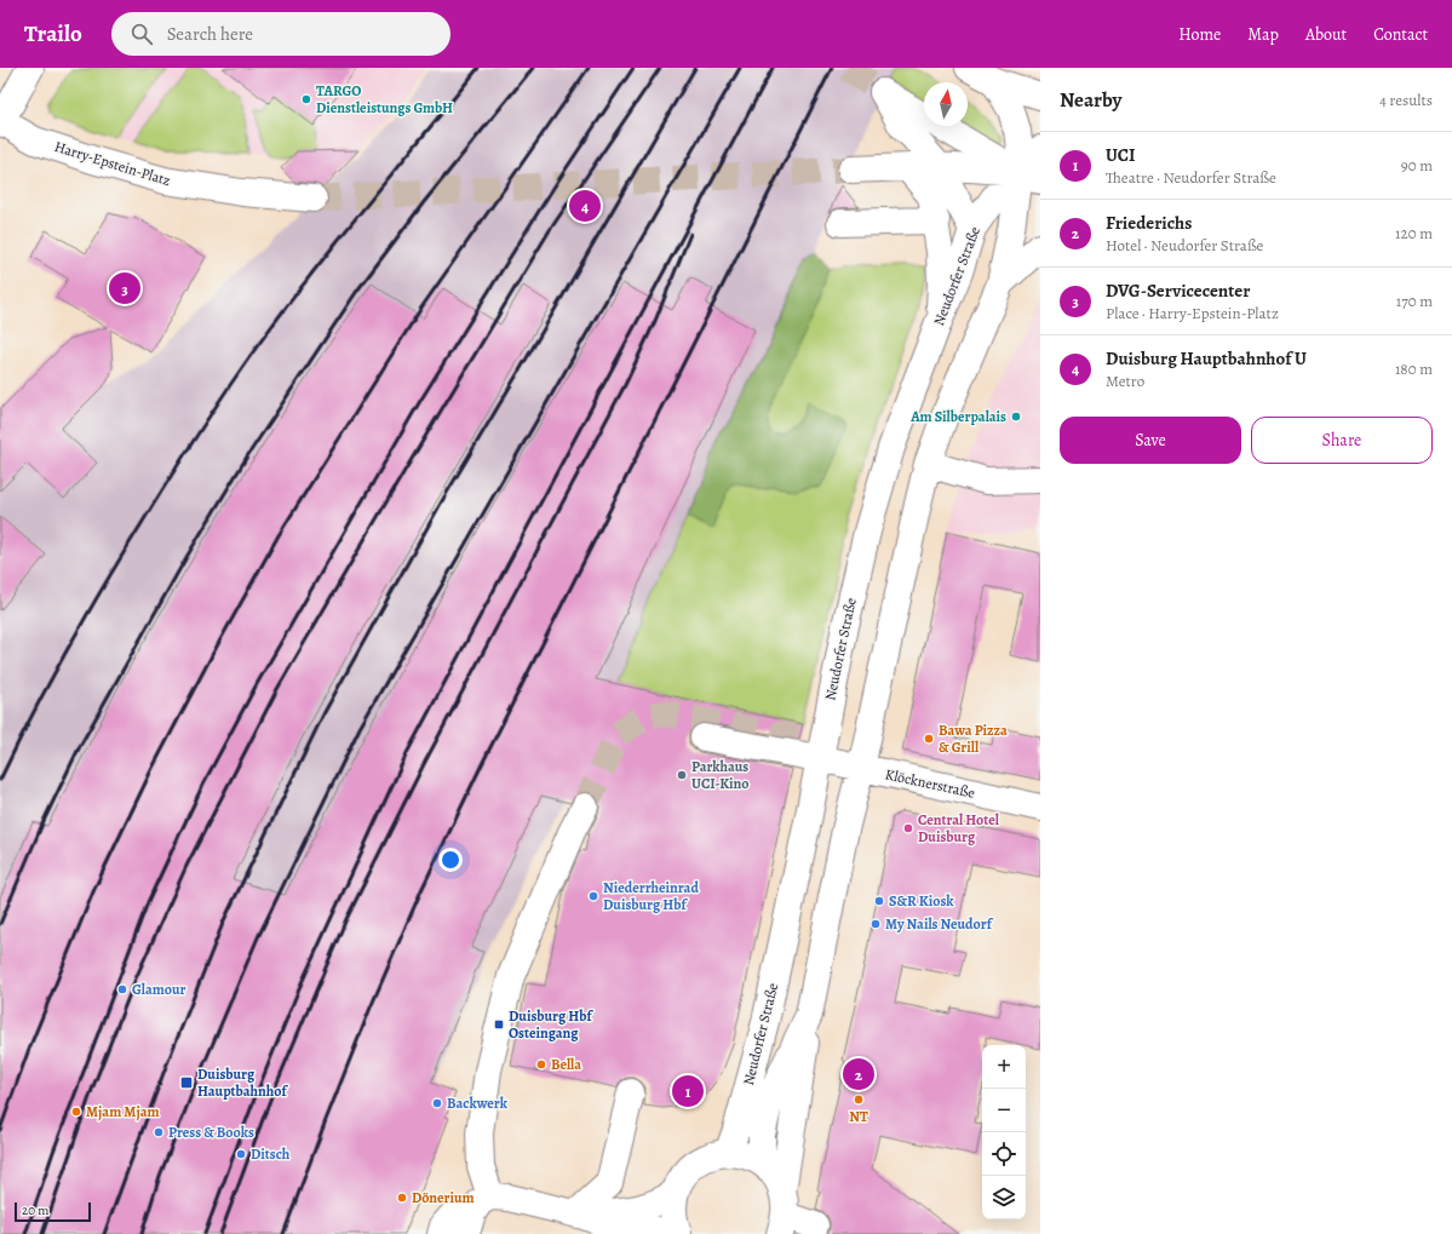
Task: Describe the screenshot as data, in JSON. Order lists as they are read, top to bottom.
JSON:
{
  "streets": {
    "street": ["Harry-Epstein-Platz", "Neudorfer Straße", "Klöcknerstraße"]
  },
  "crossings": [
    ["Neudorfer Straße", "Klöcknerstraße"]
  ],
  "places": {
    "other": [
      "TARGO Dienstleistungs GmbH",
      "Am Silberpalais",
      "Bawa Pizza & Grill",
      "Parkhaus UCI-Kino",
      "Central Hotel Duisburg",
      "Niederrheinrad Duisburg Hbf",
      "S&R Kiosk",
      "My Nails Neudorf",
      "Glamour",
      "Bella",
      "NT",
      "Backwerk",
      "Mjam Mjam",
      "Press & Books",
      "Ditsch",
      "Dönerium"
    ],
    "transit": ["Duisburg Hbf Osteingang", "Duisburg Hauptbahnhof"]
  },
  "scale_bar": "20 m",
  "north": "top",
  "page": {
    "header": "Trailo",
    "search": "Search here",
    "nav": [
      "Home",
      "Map",
      "About",
      "Contact"
    ],
    "heading": ["Nearby", "4 results"],
    "list": [
      {
        "mark": "1",
        "name": "UCI",
        "note": "Theatre · Neudorfer Straße",
        "value": "90 m"
      },
      {
        "mark": "2",
        "name": "Friederichs",
        "note": "Hotel · Neudorfer Straße",
        "value": "120 m"
      },
      {
        "mark": "3",
        "name": "DVG-Servicecenter",
        "note": "Place · Harry-Epstein-Platz",
        "value": "170 m"
      },
      {
        "mark": "4",
        "name": "Duisburg Hauptbahnhof U",
        "note": "Metro",
        "value": "180 m"
      }
    ],
    "pins": [
      "4",
      "3",
      "2",
      "1"
    ],
    "buttons": ["Save", "Share"],
    "map_buttons": ["+", "−"],
    "scale": "20 m"
  }
}
